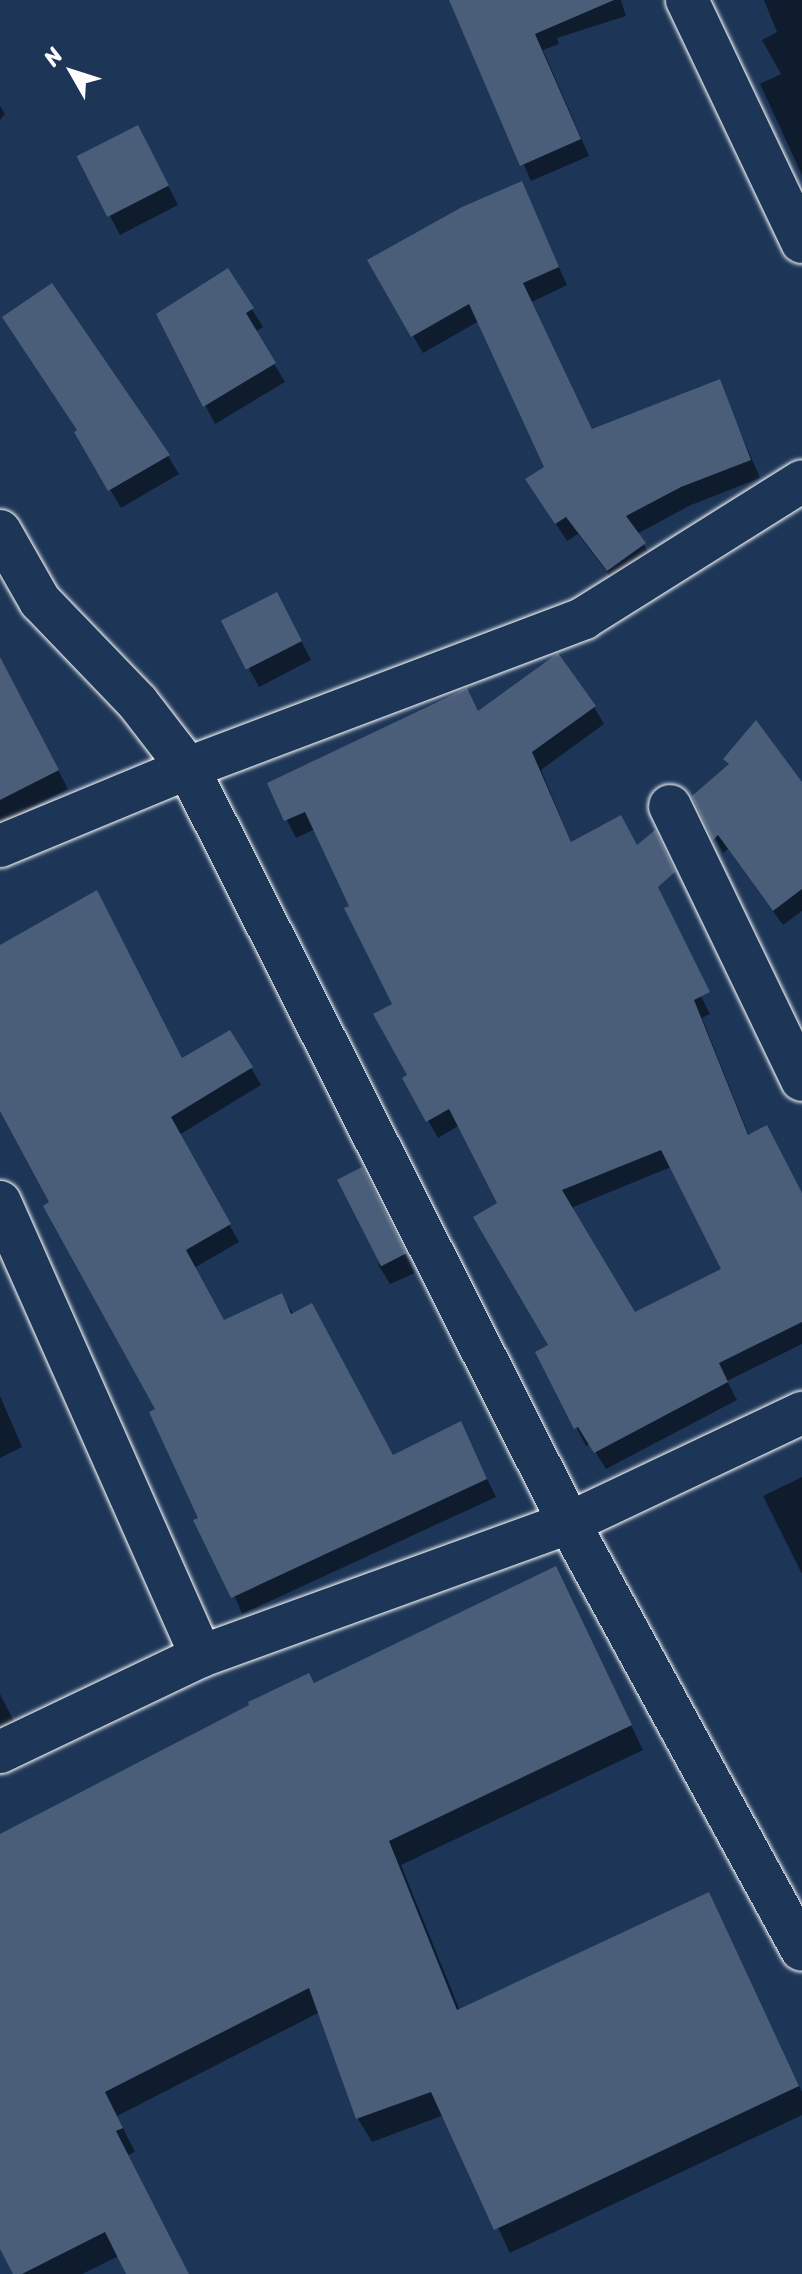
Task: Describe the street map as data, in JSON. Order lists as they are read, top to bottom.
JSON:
{
  "north": "top left"
}
